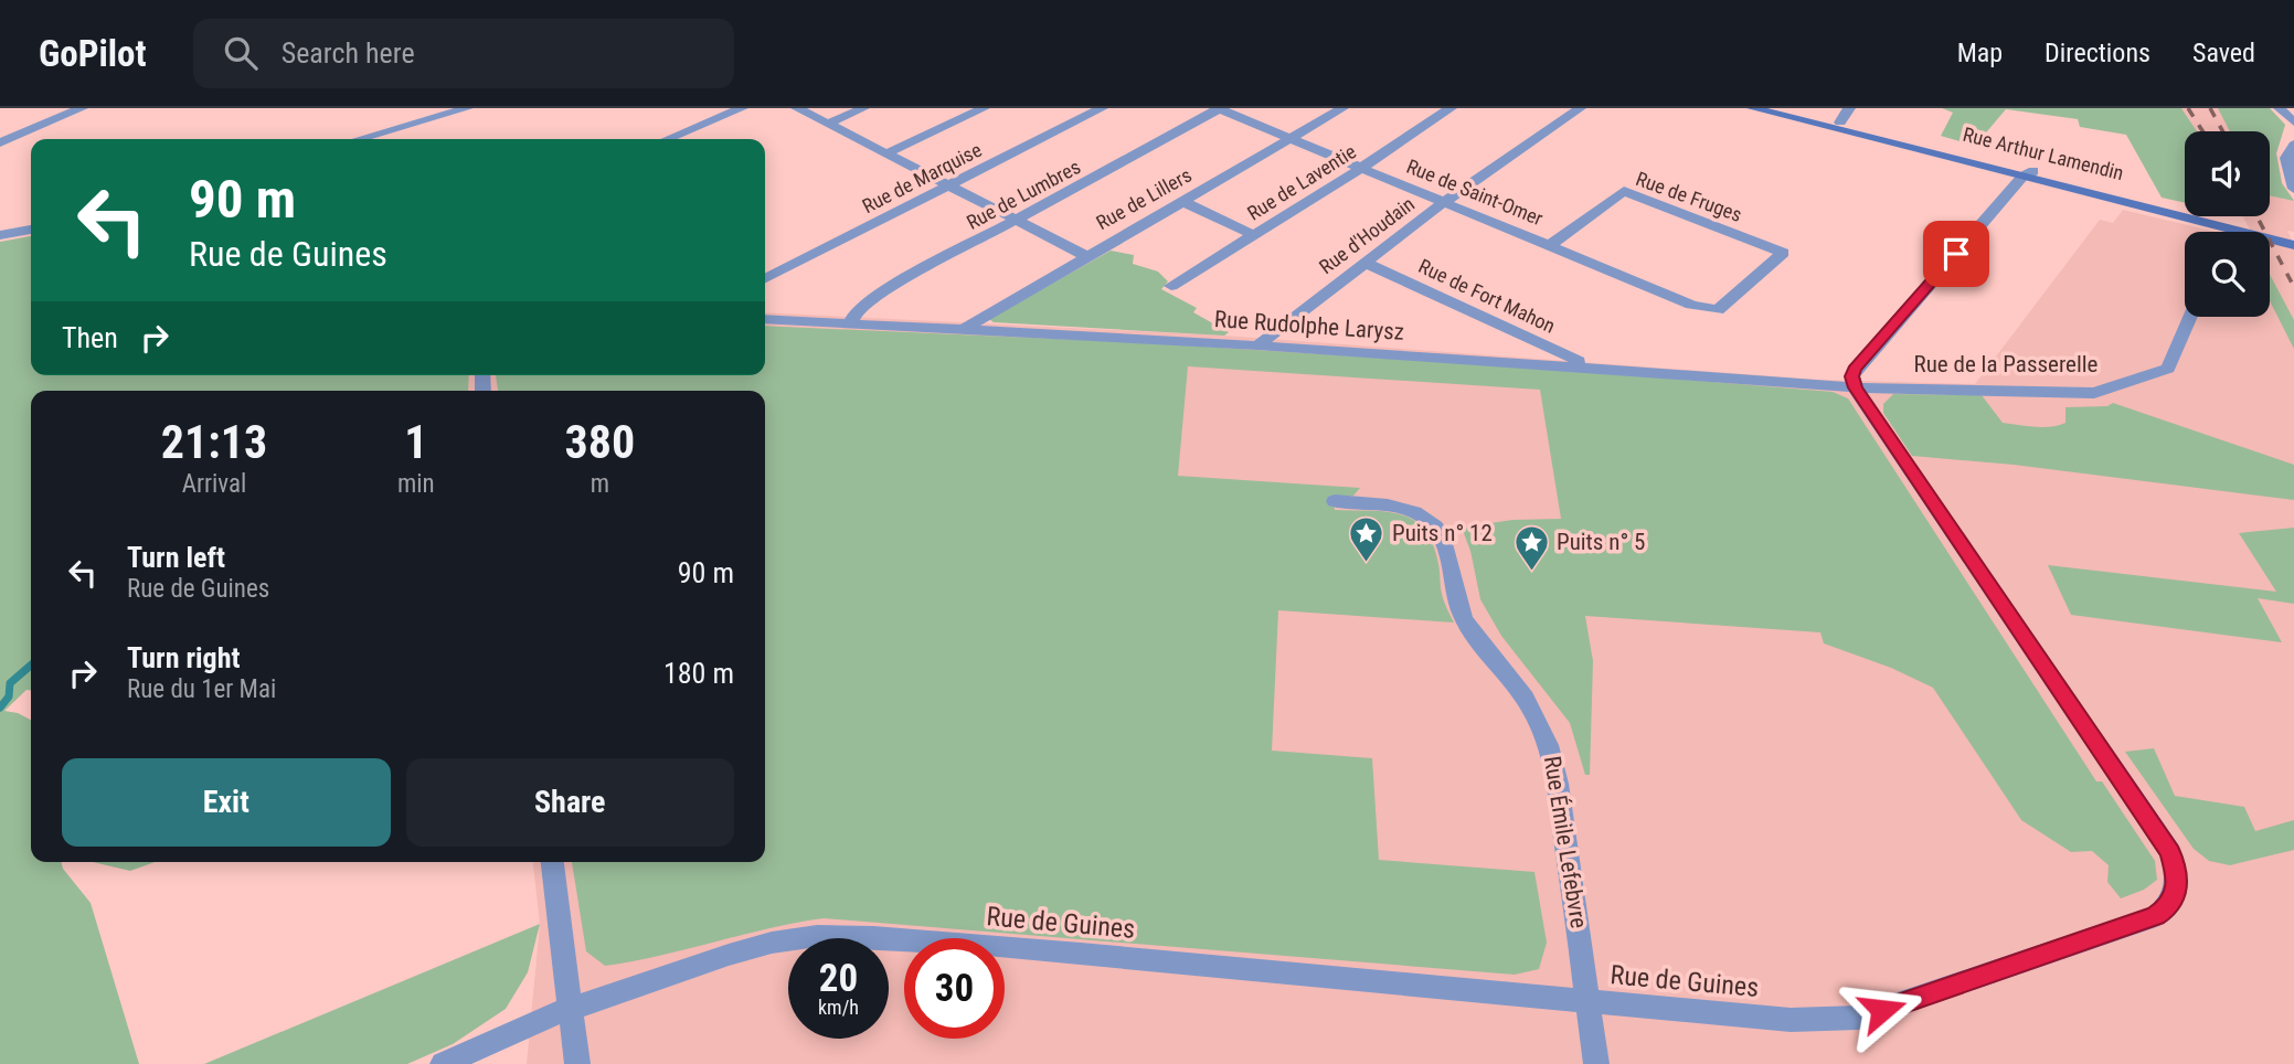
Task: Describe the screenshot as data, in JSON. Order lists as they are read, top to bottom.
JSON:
{
  "streets": {
    "main road": ["Rue Arthur Lamendin"],
    "street": [
      "Rue de Marquise",
      "Rue de Laventie",
      "Rue de Saint-Omer",
      "Rue de Lumbres",
      "Rue de Fruges",
      "Rue de Lillers",
      "Rue d'Houdain",
      "Rue de Fort Mahon",
      "Rue Rudolphe Larysz",
      "Rue de la Passerelle",
      "Rue Émile Lefebvre",
      "Rue de Guines"
    ]
  },
  "crossings": [
    ["Rue de Laventie", "Rue de Saint-Omer"],
    ["Rue de Saint-Omer", "Rue de Lumbres"],
    ["Rue de Saint-Omer", "Rue de Fruges"],
    ["Rue de Saint-Omer", "Rue de Lillers"],
    ["Rue de Saint-Omer", "Rue d'Houdain"],
    ["Rue de Lumbres", "Rue Rudolphe Larysz"],
    ["Rue de Lillers", "Rue Rudolphe Larysz"],
    ["Rue d'Houdain", "Rue de Fort Mahon"],
    ["Rue d'Houdain", "Rue Rudolphe Larysz"],
    ["Rue de Fort Mahon", "Rue Rudolphe Larysz"],
    ["Rue Rudolphe Larysz", "Rue de la Passerelle"],
    ["Rue Rudolphe Larysz", "Rue de Guines"],
    ["Rue de la Passerelle", "Rue de Guines"],
    ["Rue Émile Lefebvre", "Rue de Guines"]
  ],
  "places": {
    "place": ["Puits n° 12", "Puits n° 5"]
  },
  "page": {
    "header": "GoPilot",
    "search": "Search here",
    "nav": ["Map", "Directions", "Saved"],
    "turn": ["90 m", "Rue de Guines"],
    "then": "Then",
    "eta": [
      "21:13",
      "Arrival",
      "1",
      "min",
      "380",
      "m"
    ],
    "list": [
      {
        "name": "Turn left",
        "note": "Rue de Guines",
        "value": "90 m"
      },
      {
        "name": "Turn right",
        "note": "Rue du 1er Mai",
        "value": "180 m"
      }
    ],
    "buttons": ["Exit", "Share"],
    "speed": "20 km/h",
    "limit": "30"
  }
}
